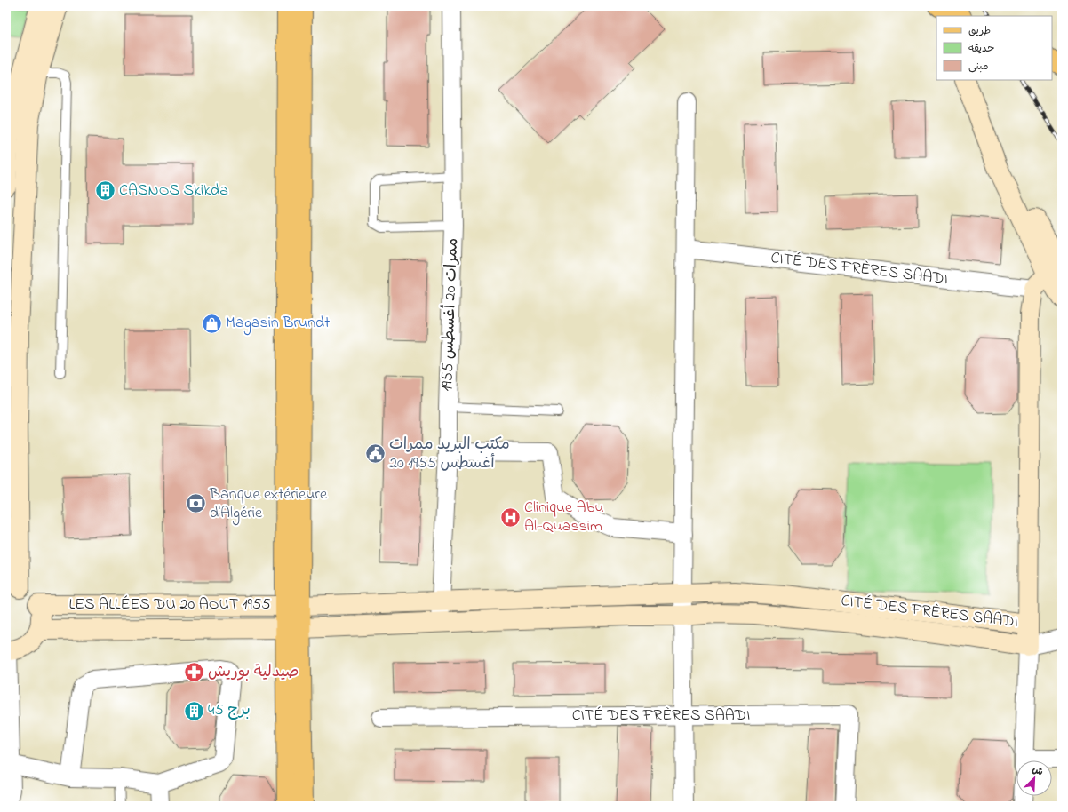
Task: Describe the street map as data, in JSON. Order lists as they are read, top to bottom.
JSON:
{
  "streets": {
    "main road": ["CITÉ DES FRÈRES SAADI", "LES ALLÉES DU 20 AOUT 1955"],
    "street": ["ممرات 20 أغسطس 1955"]
  },
  "crossings": [
    ["CITÉ DES FRÈRES SAADI", "ممرات 20 أغسطس 1955"],
    ["CITÉ DES FRÈRES SAADI", "LES ALLÉES DU 20 AOUT 1955"]
  ],
  "places": {
    "building": ["CASNOS Skikda", "برج 45"],
    "shop": ["Magasin Brundt"],
    "public building": ["مكتب البريد ممرات 20 أغسطس 1955"],
    "bank": ["Banque extérieure d'Algérie"],
    "hospital": ["Clinique Abu Al-Quassim"],
    "pharmacy": ["صيدلية بوريش"]
  },
  "legend": ["طريق", "حديقة", "مبنى"],
  "north": "top right"
}
